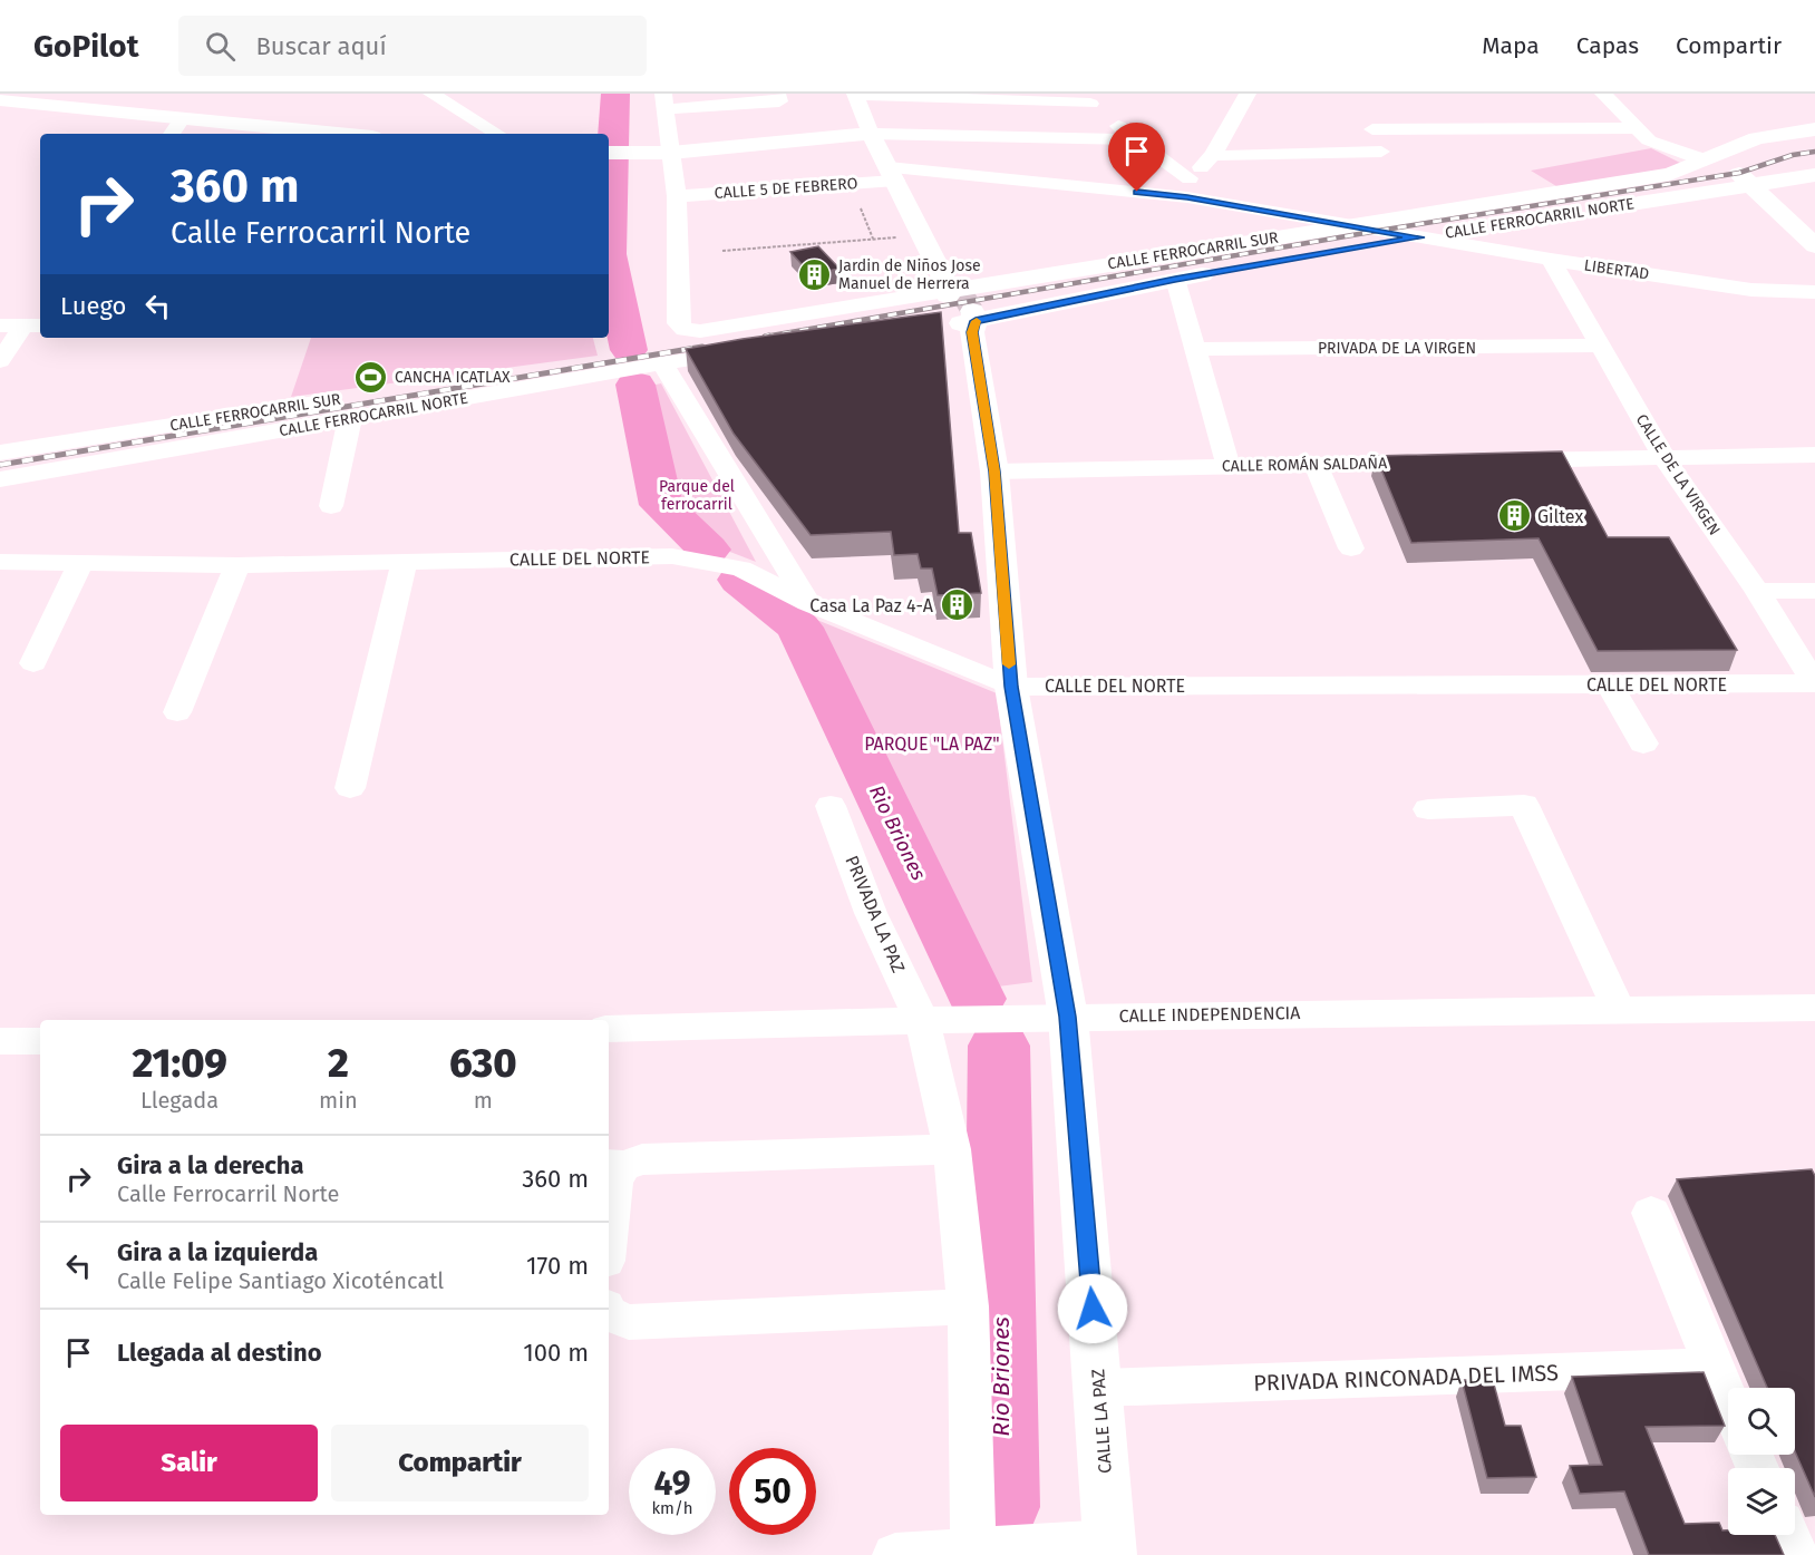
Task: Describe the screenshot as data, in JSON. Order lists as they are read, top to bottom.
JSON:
{
  "streets": {
    "main road": ["CALLE FERROCARRIL NORTE", "CALLE FERROCARRIL SUR", "CALLE LA PAZ"],
    "street": [
      "CALLE 5 DE FEBRERO",
      "LIBERTAD",
      "PRIVADA DE LA VIRGEN",
      "CALLE ROMÁN SALDAÑA",
      "CALLE DE LA VIRGEN",
      "CALLE DEL NORTE",
      "PRIVADA LA PAZ",
      "CALLE INDEPENDENCIA",
      "PRIVADA RINCONADA DEL IMSS"
    ]
  },
  "crossings": [
    ["CALLE 5 DE FEBRERO", "CALLE FERROCARRIL NORTE"],
    ["CALLE 5 DE FEBRERO", "CALLE FERROCARRIL SUR"],
    ["CALLE 5 DE FEBRERO", "CALLE LA PAZ"],
    ["CALLE FERROCARRIL NORTE", "CALLE FERROCARRIL SUR"],
    ["CALLE FERROCARRIL NORTE", "LIBERTAD"],
    ["CALLE FERROCARRIL SUR", "CALLE LA PAZ"],
    ["LIBERTAD", "CALLE DE LA VIRGEN"],
    ["PRIVADA DE LA VIRGEN", "CALLE DE LA VIRGEN"],
    ["CALLE ROMÁN SALDAÑA", "CALLE LA PAZ"],
    ["CALLE DE LA VIRGEN", "CALLE DEL NORTE"],
    ["CALLE DEL NORTE", "CALLE LA PAZ"],
    ["PRIVADA LA PAZ", "CALLE INDEPENDENCIA"],
    ["CALLE INDEPENDENCIA", "CALLE LA PAZ"],
    ["PRIVADA RINCONADA DEL IMSS", "CALLE LA PAZ"]
  ],
  "water": ["Rio Briones"],
  "parks": ["Parque del ferrocarril", "PARQUE \"LA PAZ\""],
  "places": {
    "building": ["Jardin de Niños Jose Manuel de Herrera", "Giltex", "Casa La Paz 4-A"],
    "sports": ["CANCHA ICATLAX"]
  },
  "page": {
    "header": "GoPilot",
    "search": "Buscar aquí",
    "nav": ["Mapa", "Capas", "Compartir"],
    "turn": ["360 m", "Calle Ferrocarril Norte"],
    "then": "Luego",
    "eta": [
      "21:09",
      "Llegada",
      "2",
      "min",
      "630",
      "m"
    ],
    "list": [
      {
        "name": "Gira a la derecha",
        "note": "Calle Ferrocarril Norte",
        "value": "360 m"
      },
      {
        "name": "Gira a la izquierda",
        "note": "Calle Felipe Santiago Xicoténcatl",
        "value": "170 m"
      },
      {
        "name": "Llegada al destino",
        "value": "100 m"
      }
    ],
    "buttons": ["Salir", "Compartir"],
    "speed": "49 km/h",
    "limit": "50"
  }
}
